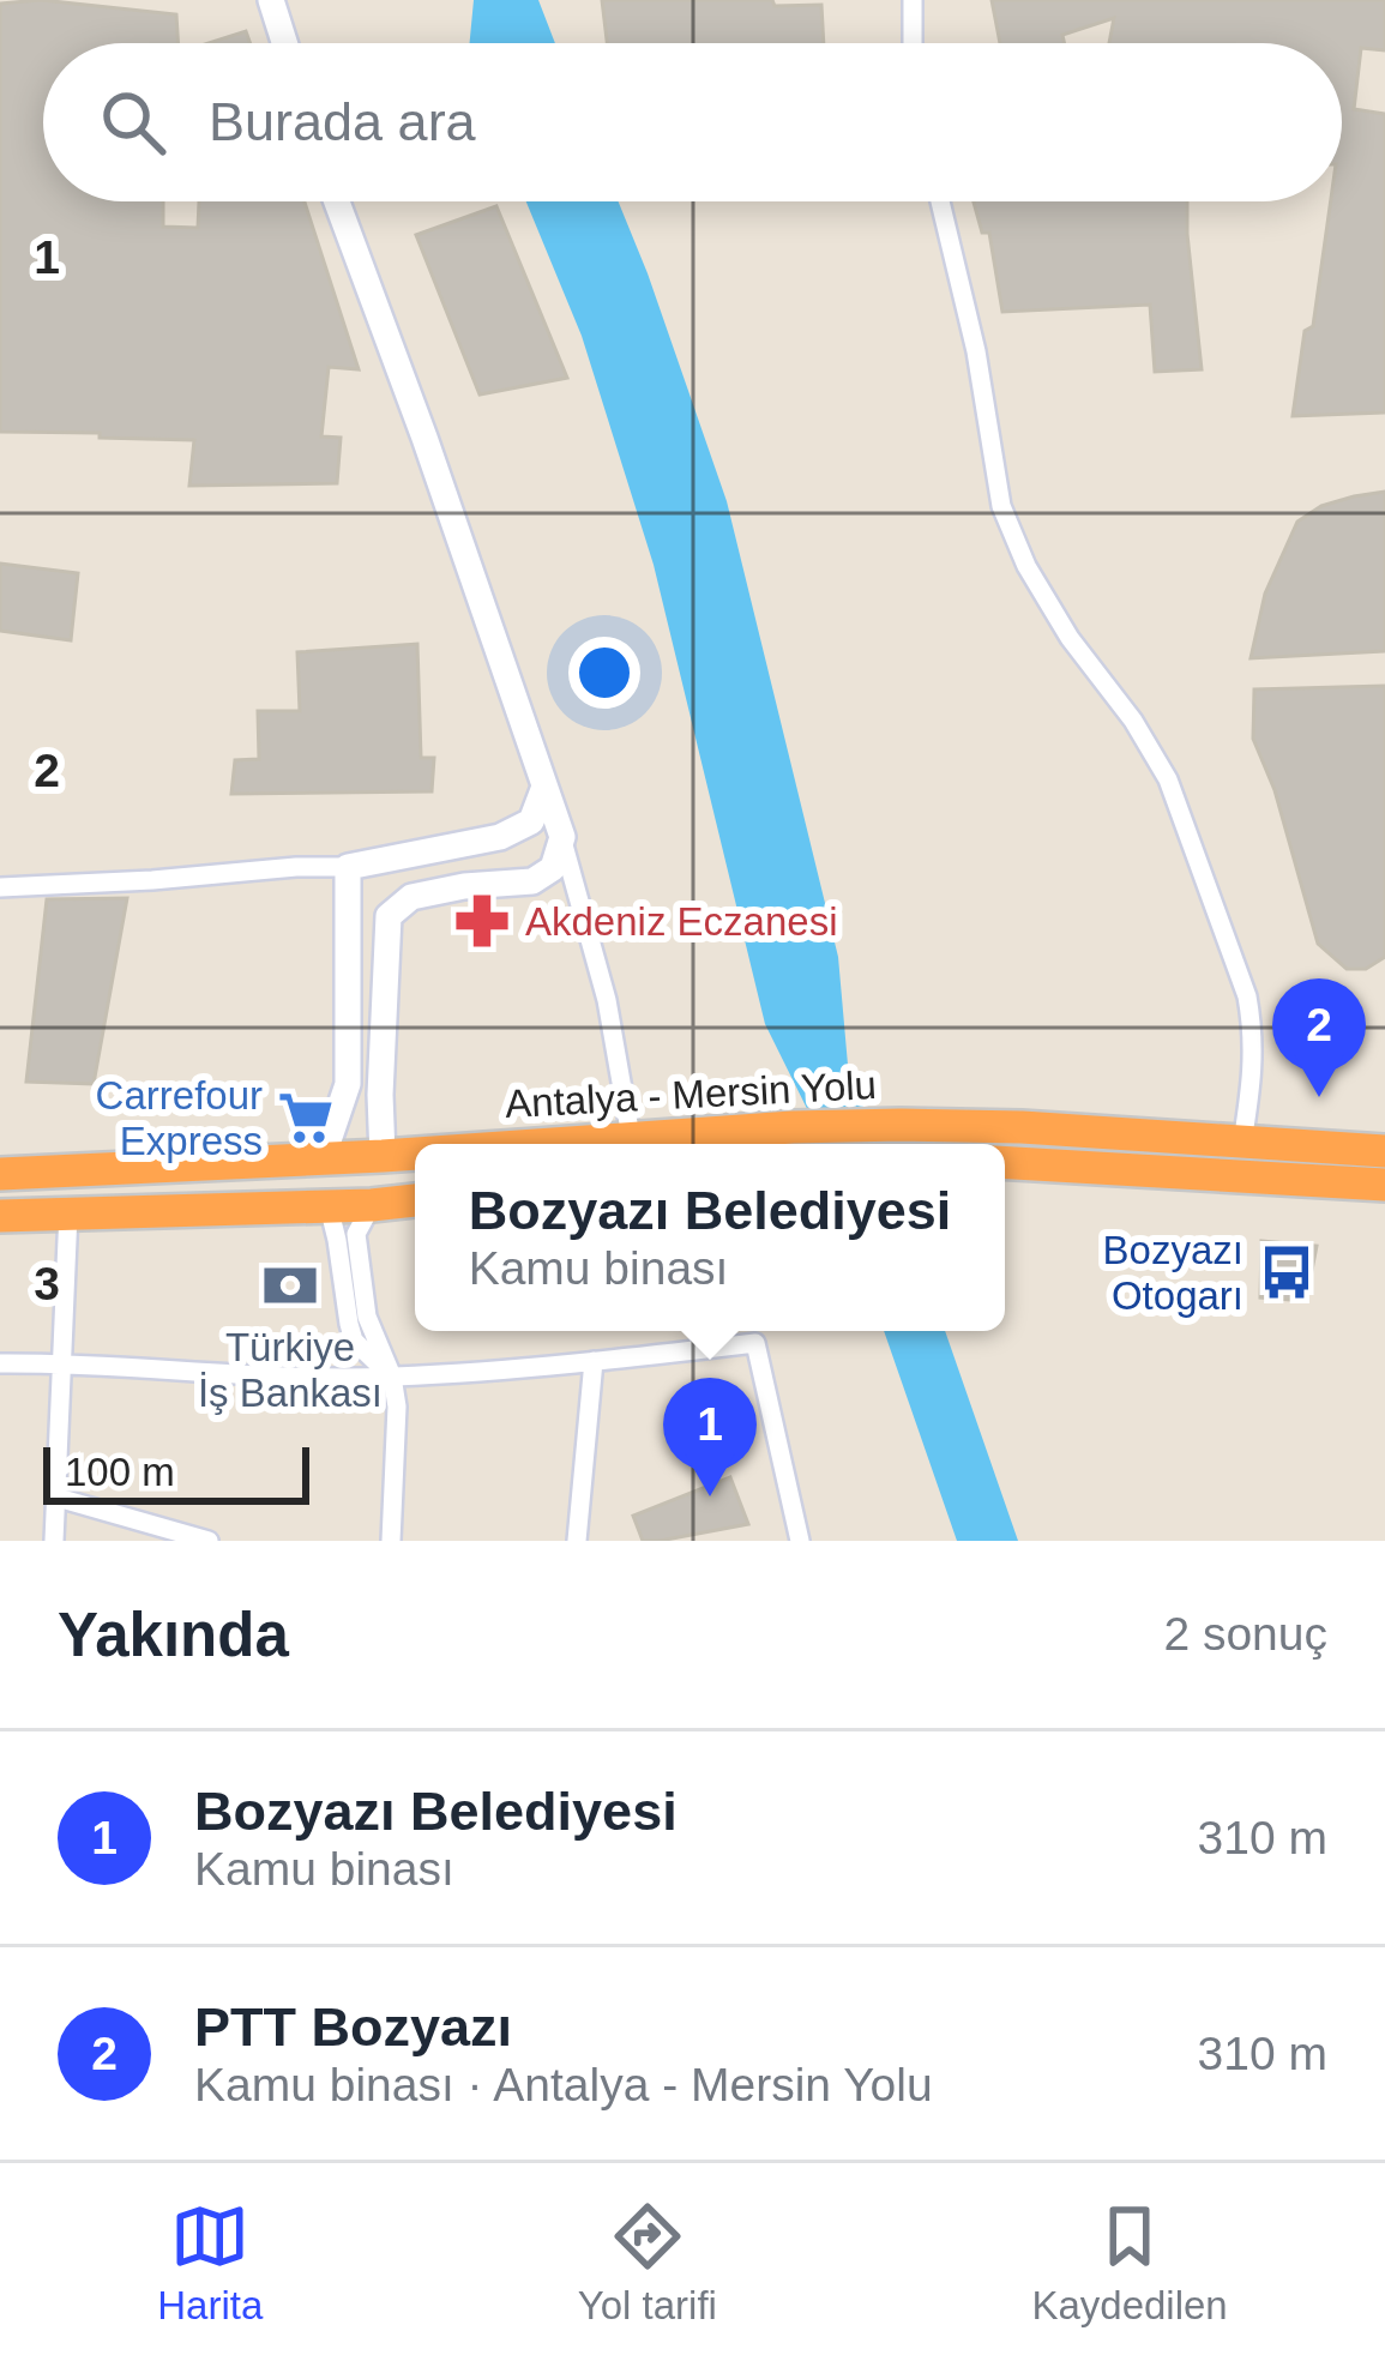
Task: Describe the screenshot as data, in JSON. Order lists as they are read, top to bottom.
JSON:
{
  "streets": {
    "highway": ["Antalya - Mersin Yolu"]
  },
  "places": {
    "pharmacy": ["Akdeniz Eczanesi"],
    "supermarket": ["Carrefour Express"],
    "bus stop": ["Bozyazı Otogarı"],
    "bank": ["Türkiye İş Bankası"]
  },
  "scale_bar": "100 m",
  "page": {
    "search": "Burada ara",
    "pins": ["2", "1"],
    "popup": ["Bozyazı Belediyesi", "Kamu binası"],
    "scale": "100 m",
    "heading": ["Yakında", "2 sonuç"],
    "list": [
      {
        "mark": "1",
        "name": "Bozyazı Belediyesi",
        "note": "Kamu binası",
        "value": "310 m"
      },
      {
        "mark": "2",
        "name": "PTT Bozyazı",
        "note": "Kamu binası · Antalya - Mersin Yolu",
        "value": "310 m"
      }
    ],
    "nav": ["Harita", "Yol tarifi", "Kaydedilen"]
  },
  "grid": {
    "rows": ["1", "2", "3"]
  }
}
